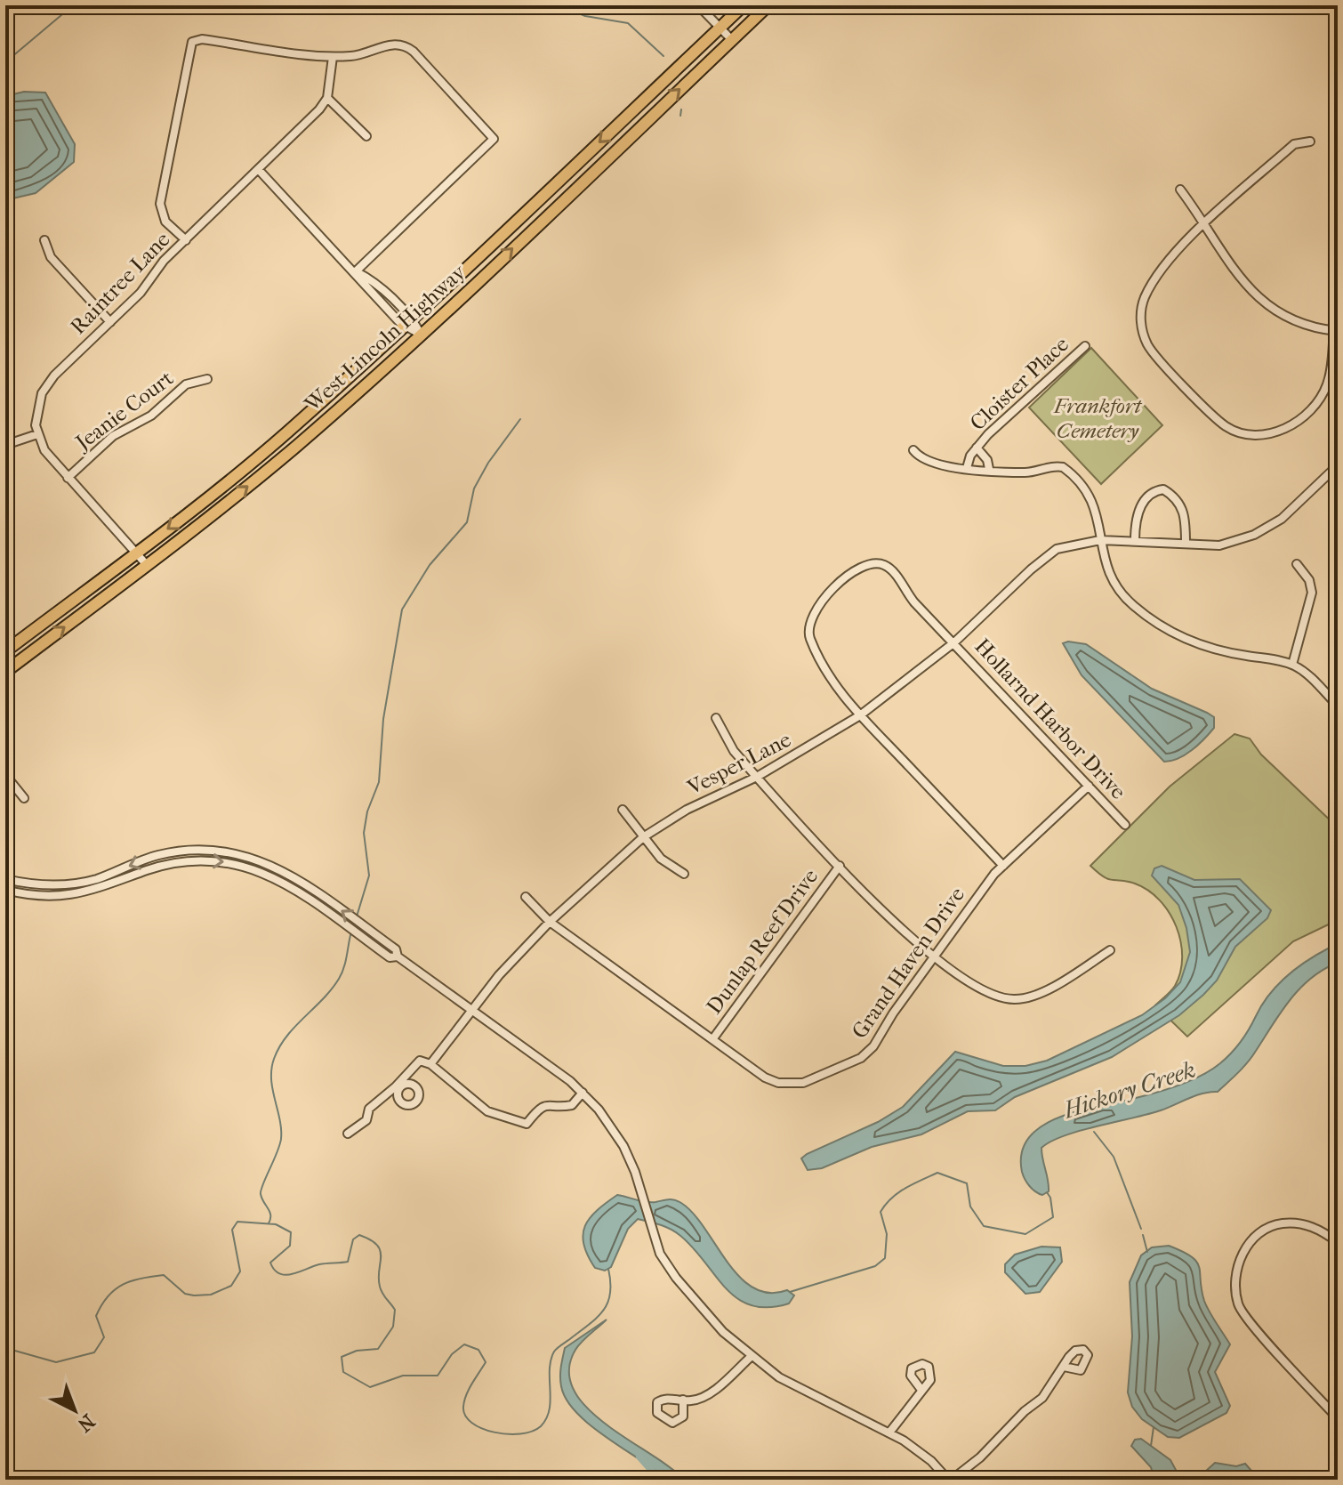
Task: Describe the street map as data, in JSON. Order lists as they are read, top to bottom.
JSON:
{
  "streets": {
    "main road": ["West Lincoln Highway"],
    "street": [
      "Raintree Lane",
      "Cloister Place",
      "Jeanie Court",
      "Hollarnd Harbor Drive",
      "Vesper Lane",
      "Dunlap Reef Drive",
      "Grand Haven Drive"
    ]
  },
  "crossings": [
    ["Hollarnd Harbor Drive", "Vesper Lane"],
    ["Hollarnd Harbor Drive", "Grand Haven Drive"],
    ["Vesper Lane", "Grand Haven Drive"],
    ["Dunlap Reef Drive", "Grand Haven Drive"]
  ],
  "water": ["Hickory Creek"],
  "parks": ["Frankfort Cemetery"],
  "north": "bottom right"
}
